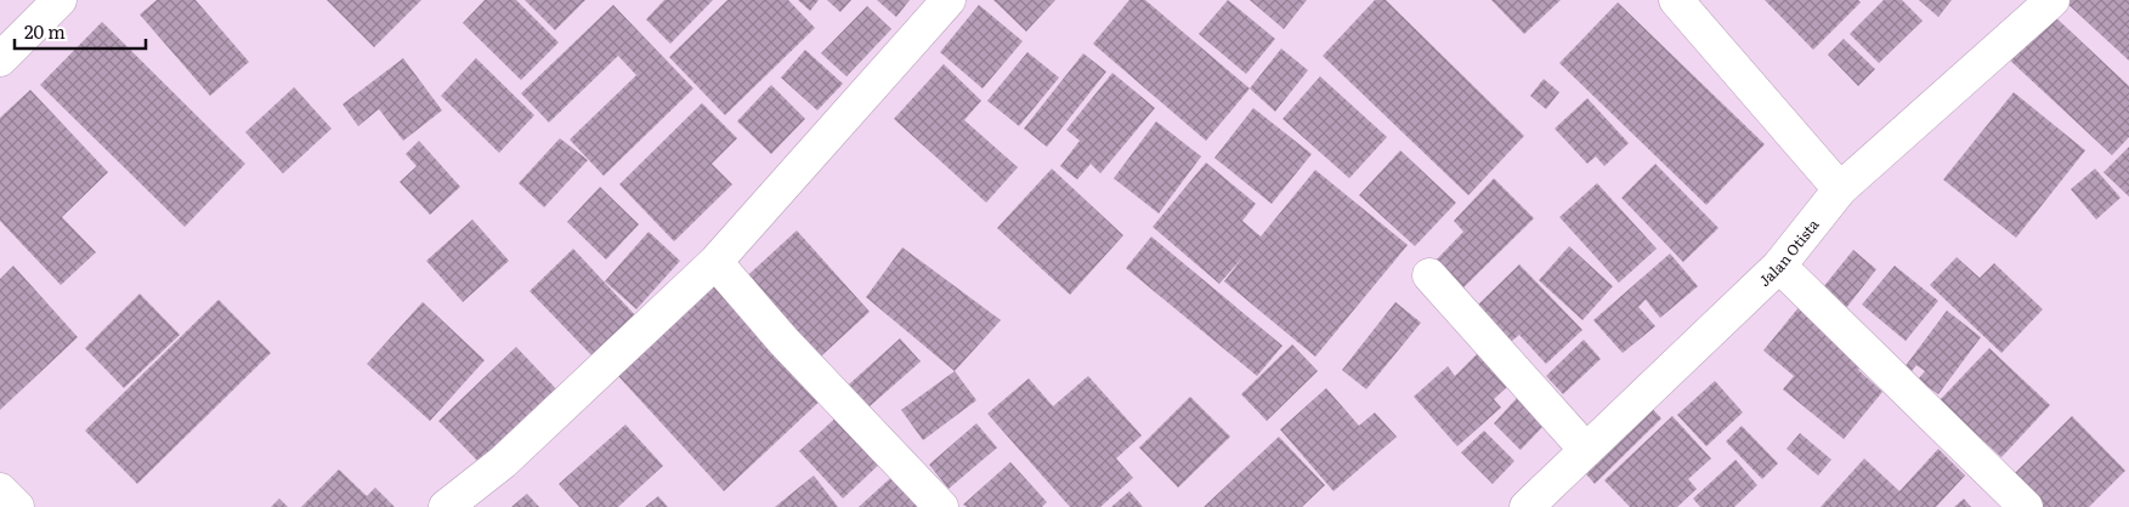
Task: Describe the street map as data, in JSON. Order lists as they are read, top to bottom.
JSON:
{
  "streets": {
    "street": ["Jalan Otista"]
  },
  "scale_bar": "20 m"
}
